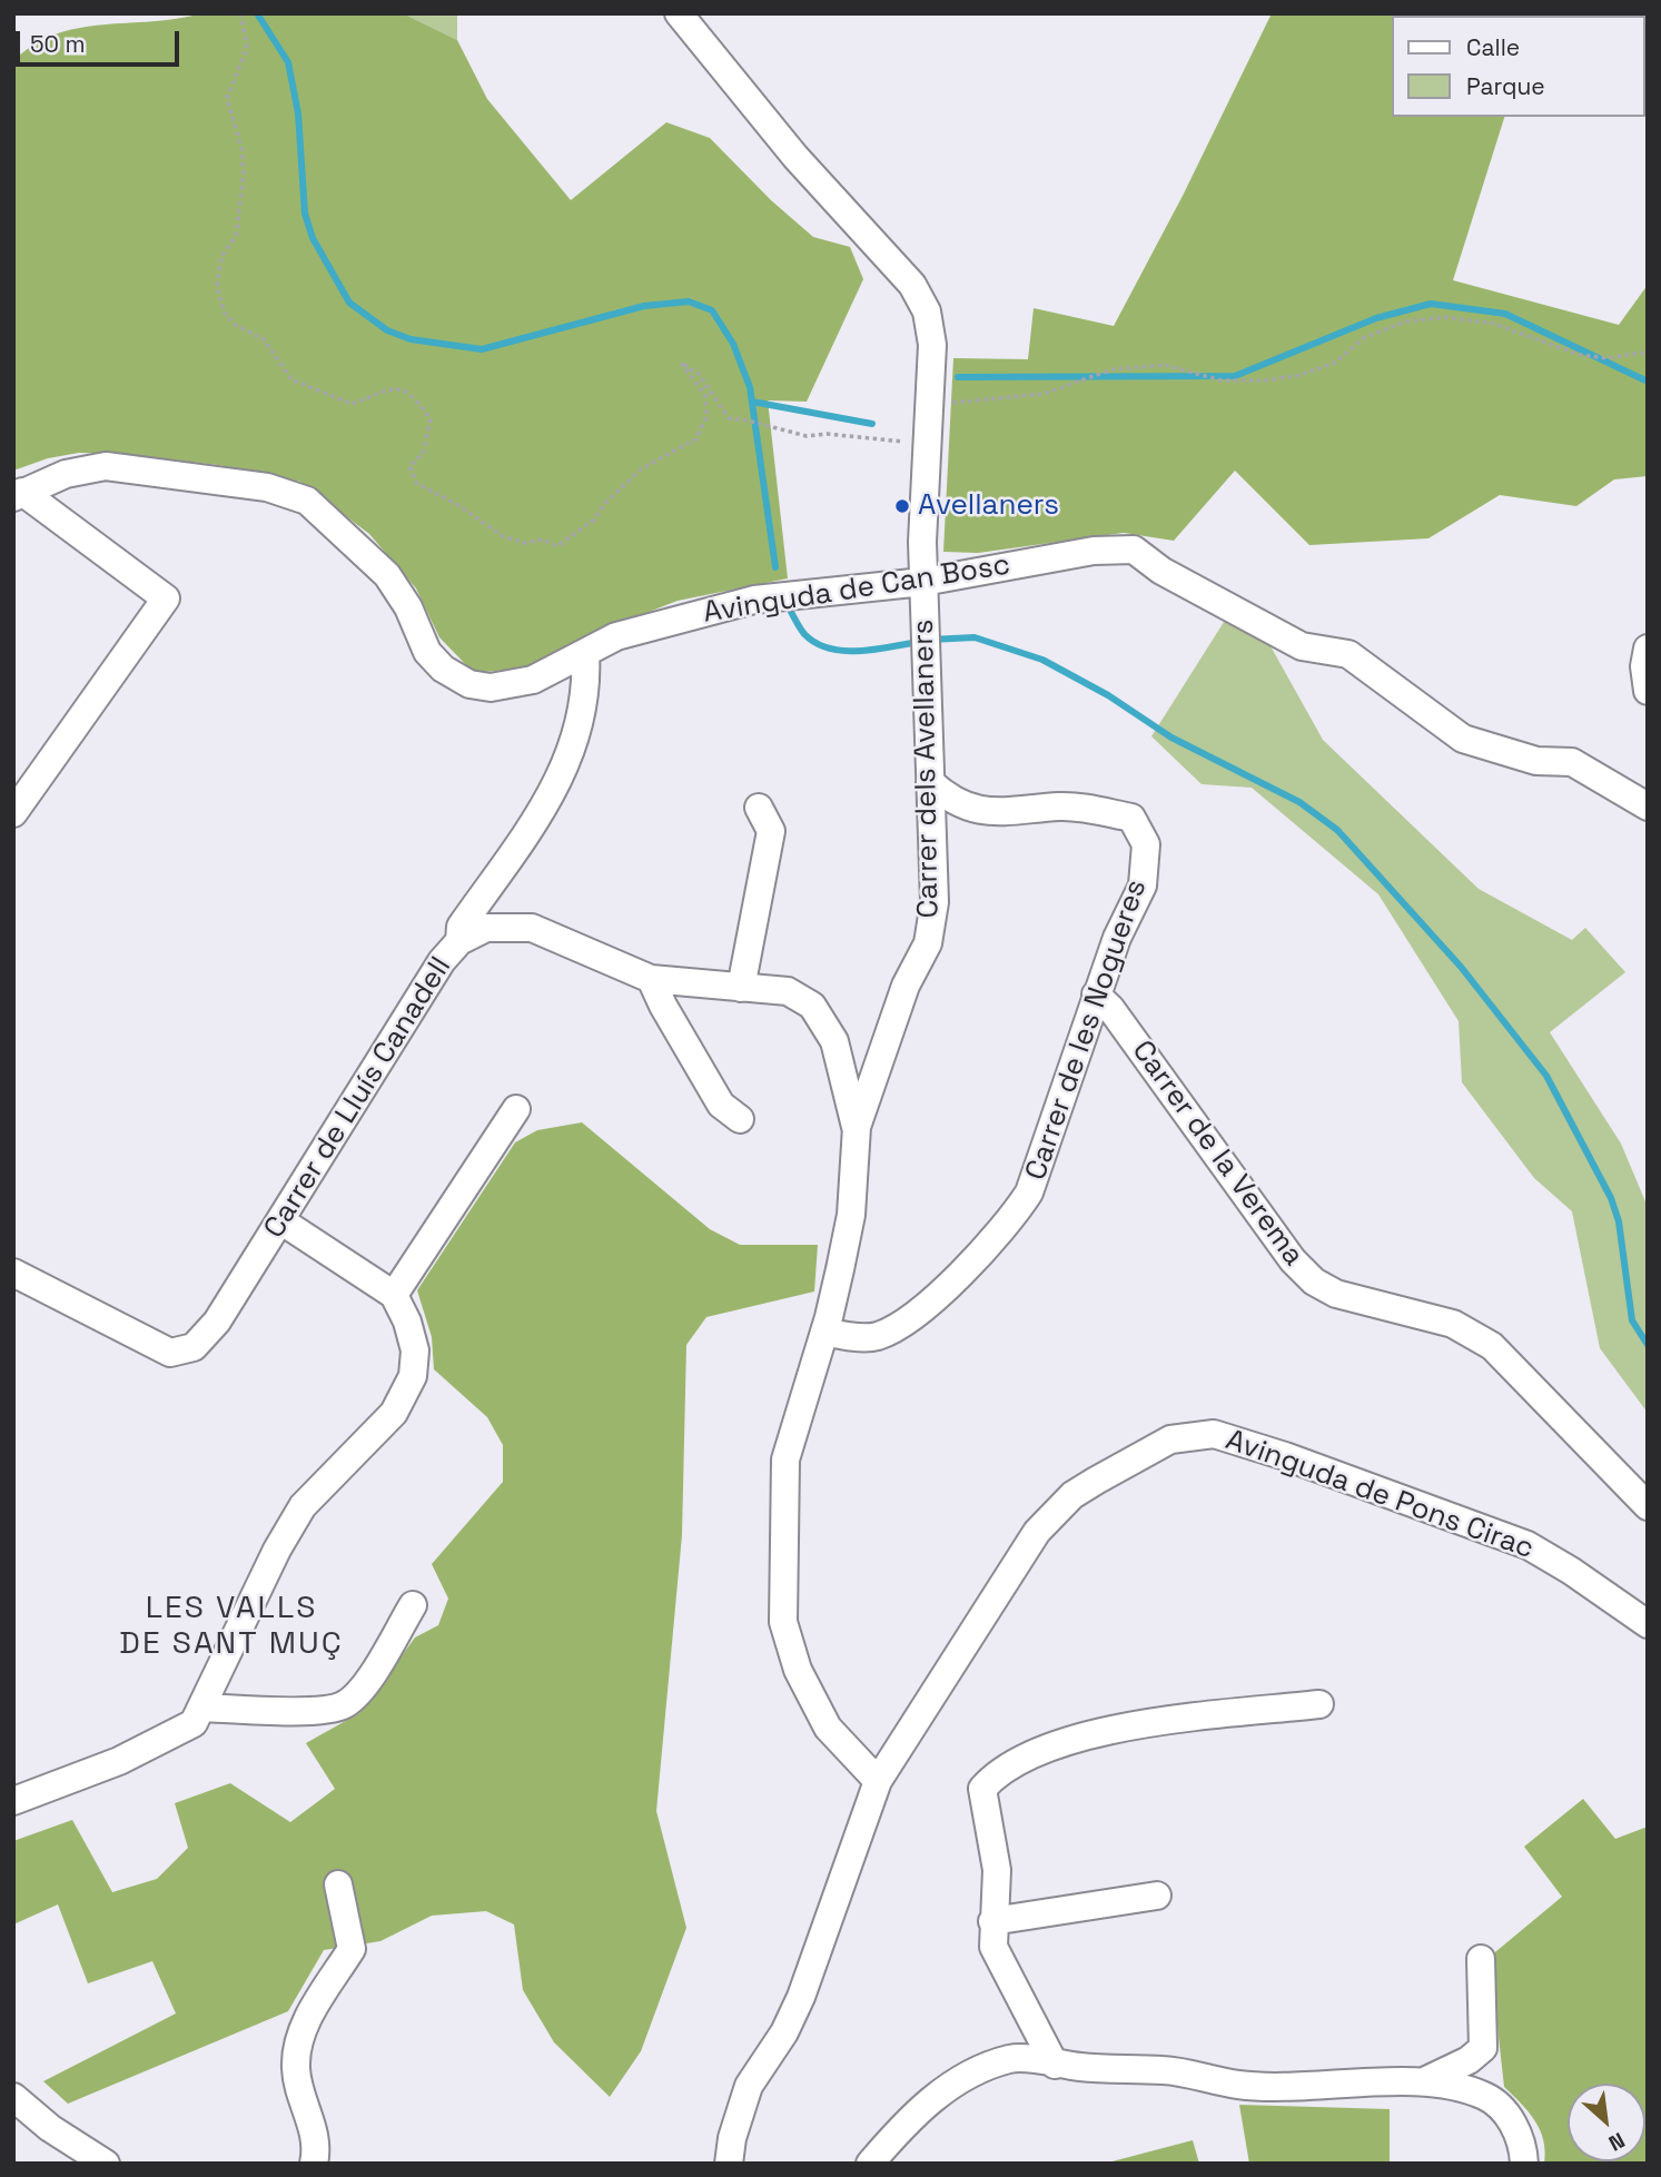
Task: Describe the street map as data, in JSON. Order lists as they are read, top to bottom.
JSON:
{
  "streets": {
    "street": [
      "Avinguda de Can Bosc",
      "Carrer dels Avellaners",
      "Carrer de les Nogueres",
      "Carrer de Lluís Canadell",
      "Carrer de la Verema",
      "Avinguda de Pons Cirac"
    ]
  },
  "crossings": [
    ["Avinguda de Can Bosc", "Carrer dels Avellaners"],
    ["Carrer dels Avellaners", "Carrer de les Nogueres"],
    ["Carrer dels Avellaners", "Carrer de Lluís Canadell"],
    ["Carrer dels Avellaners", "Avinguda de Pons Cirac"],
    ["Carrer de les Nogueres", "Carrer de la Verema"]
  ],
  "districts": ["LES VALLS DE SANT MUÇ"],
  "places": ["Avellaners"],
  "legend": ["Calle", "Parque"],
  "scale_bar": "50 m",
  "north": "bottom right"
}
